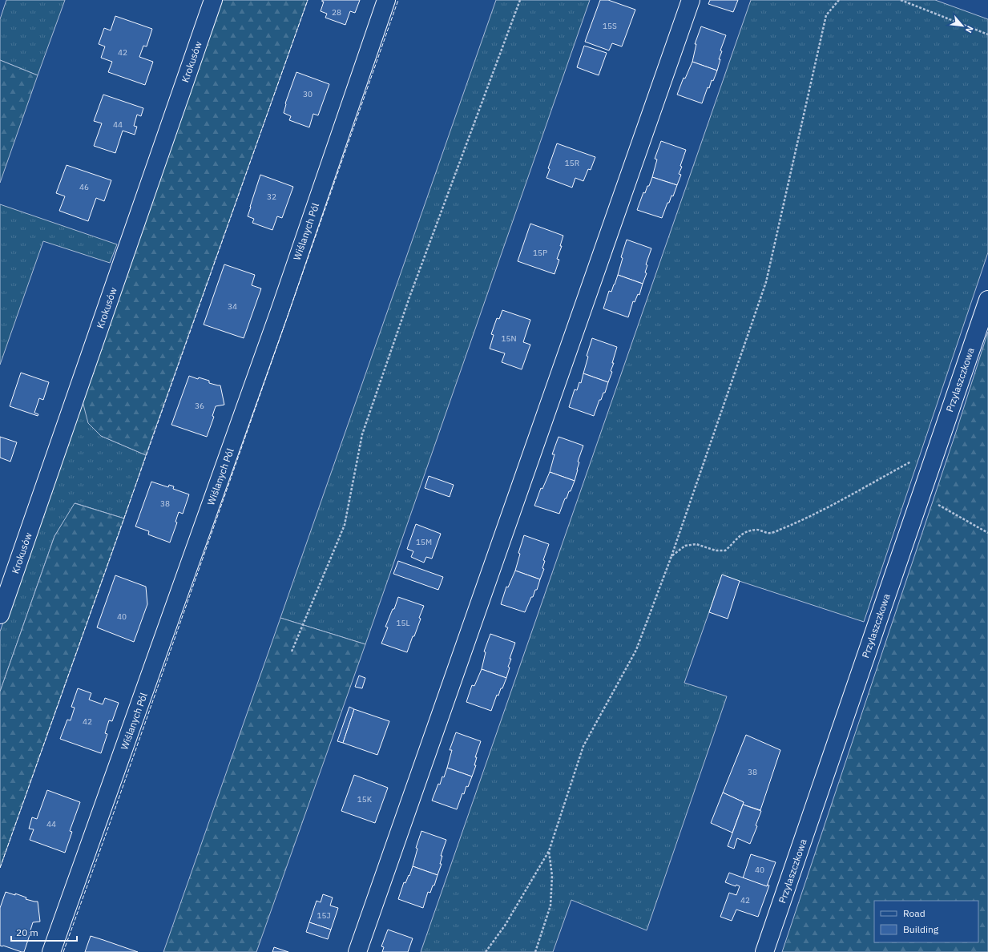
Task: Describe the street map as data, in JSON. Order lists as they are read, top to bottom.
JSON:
{
  "streets": {
    "street": ["Krokusów", "Wiślanych Pól", "Przylaszczkowa"]
  },
  "house_numbers": [
    "28",
    "15S",
    "42",
    "30",
    "44",
    "15R",
    "46",
    "32",
    "15P",
    "34",
    "15N",
    "36",
    "38",
    "15M",
    "40",
    "15L",
    "42",
    "38",
    "15K",
    "44",
    "40",
    "42",
    "15J"
  ],
  "legend": ["Road", "Building"],
  "scale_bar": "20 m",
  "north": "bottom right"
}
